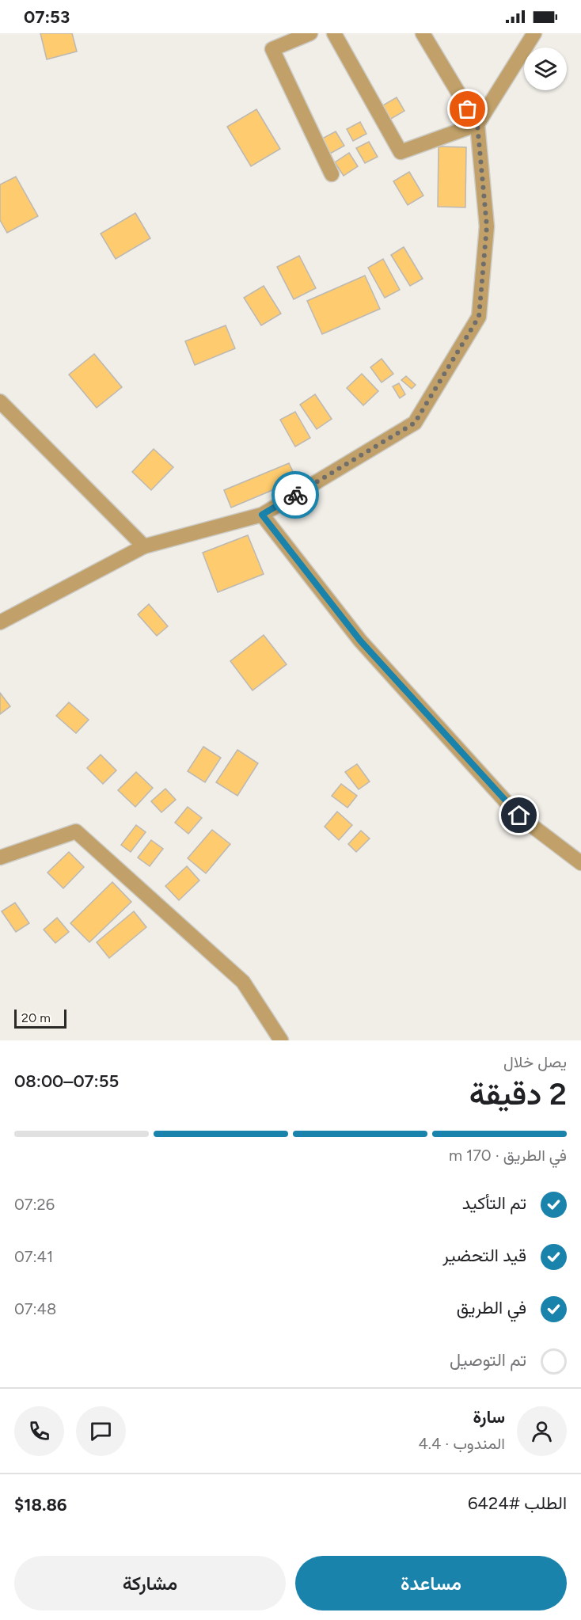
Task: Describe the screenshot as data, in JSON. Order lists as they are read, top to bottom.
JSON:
{
  "scale_bar": "20 m",
  "page": {
    "status": "07:53",
    "scale": "20 m",
    "heading": ["2 دقيقة", "يصل خلال", "07:55–08:00"],
    "panel": [
      "سارة",
      "المندوب · 4.4",
      "الطلب #6424",
      "$18.86"
    ],
    "bar": "في الطريق · 170 m",
    "list": [
      ["تم التأكيد", "07:26"],
      ["قيد التحضير", "07:41"],
      ["في الطريق", "07:48"],
      "تم التوصيل"
    ],
    "buttons": ["مساعدة", "مشاركة"]
  }
}
